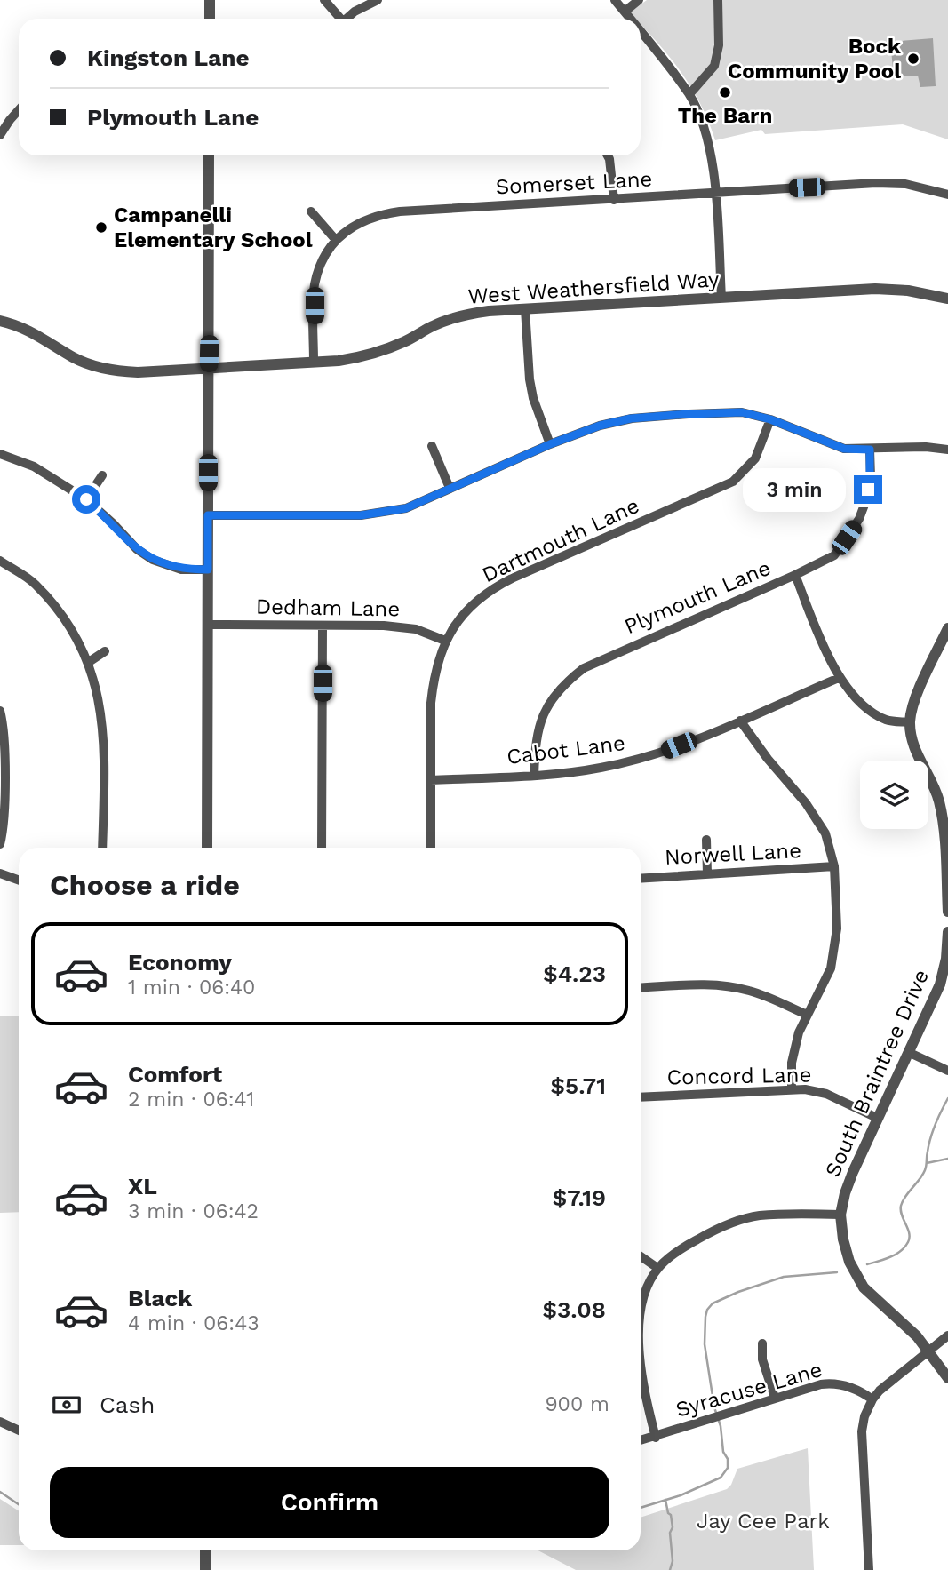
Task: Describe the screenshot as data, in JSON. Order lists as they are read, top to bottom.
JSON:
{
  "streets": {
    "street": [
      "Somerset Lane",
      "West Weathersfield Way",
      "Dartmouth Lane",
      "Plymouth Lane",
      "Dedham Lane",
      "Cabot Lane",
      "Norwell Lane",
      "South Braintree Drive",
      "Concord Lane",
      "Syracuse Lane"
    ]
  },
  "crossings": [
    ["Somerset Lane", "West Weathersfield Way"],
    ["Dartmouth Lane", "Dedham Lane"],
    ["Dartmouth Lane", "Cabot Lane"],
    ["Plymouth Lane", "Cabot Lane"],
    ["South Braintree Drive", "Concord Lane"]
  ],
  "parks": ["Jay Cee Park"],
  "places": ["Bock Community Pool", "The Barn", "Campanelli Elementary School"],
  "page": {
    "banner": ["Kingston Lane", "Plymouth Lane"],
    "bubble": "3 min",
    "heading": "Choose a ride",
    "list": [
      {
        "name": "Economy",
        "note": "1 min · 06:40",
        "value": "$4.23"
      },
      {
        "name": "Comfort",
        "note": "2 min · 06:41",
        "value": "$5.71"
      },
      {
        "name": "XL",
        "note": "3 min · 06:42",
        "value": "$7.19"
      },
      {
        "name": "Black",
        "note": "4 min · 06:43",
        "value": "$3.08"
      }
    ],
    "pay": ["Cash", "900 m"],
    "buttons": "Confirm"
  }
}
